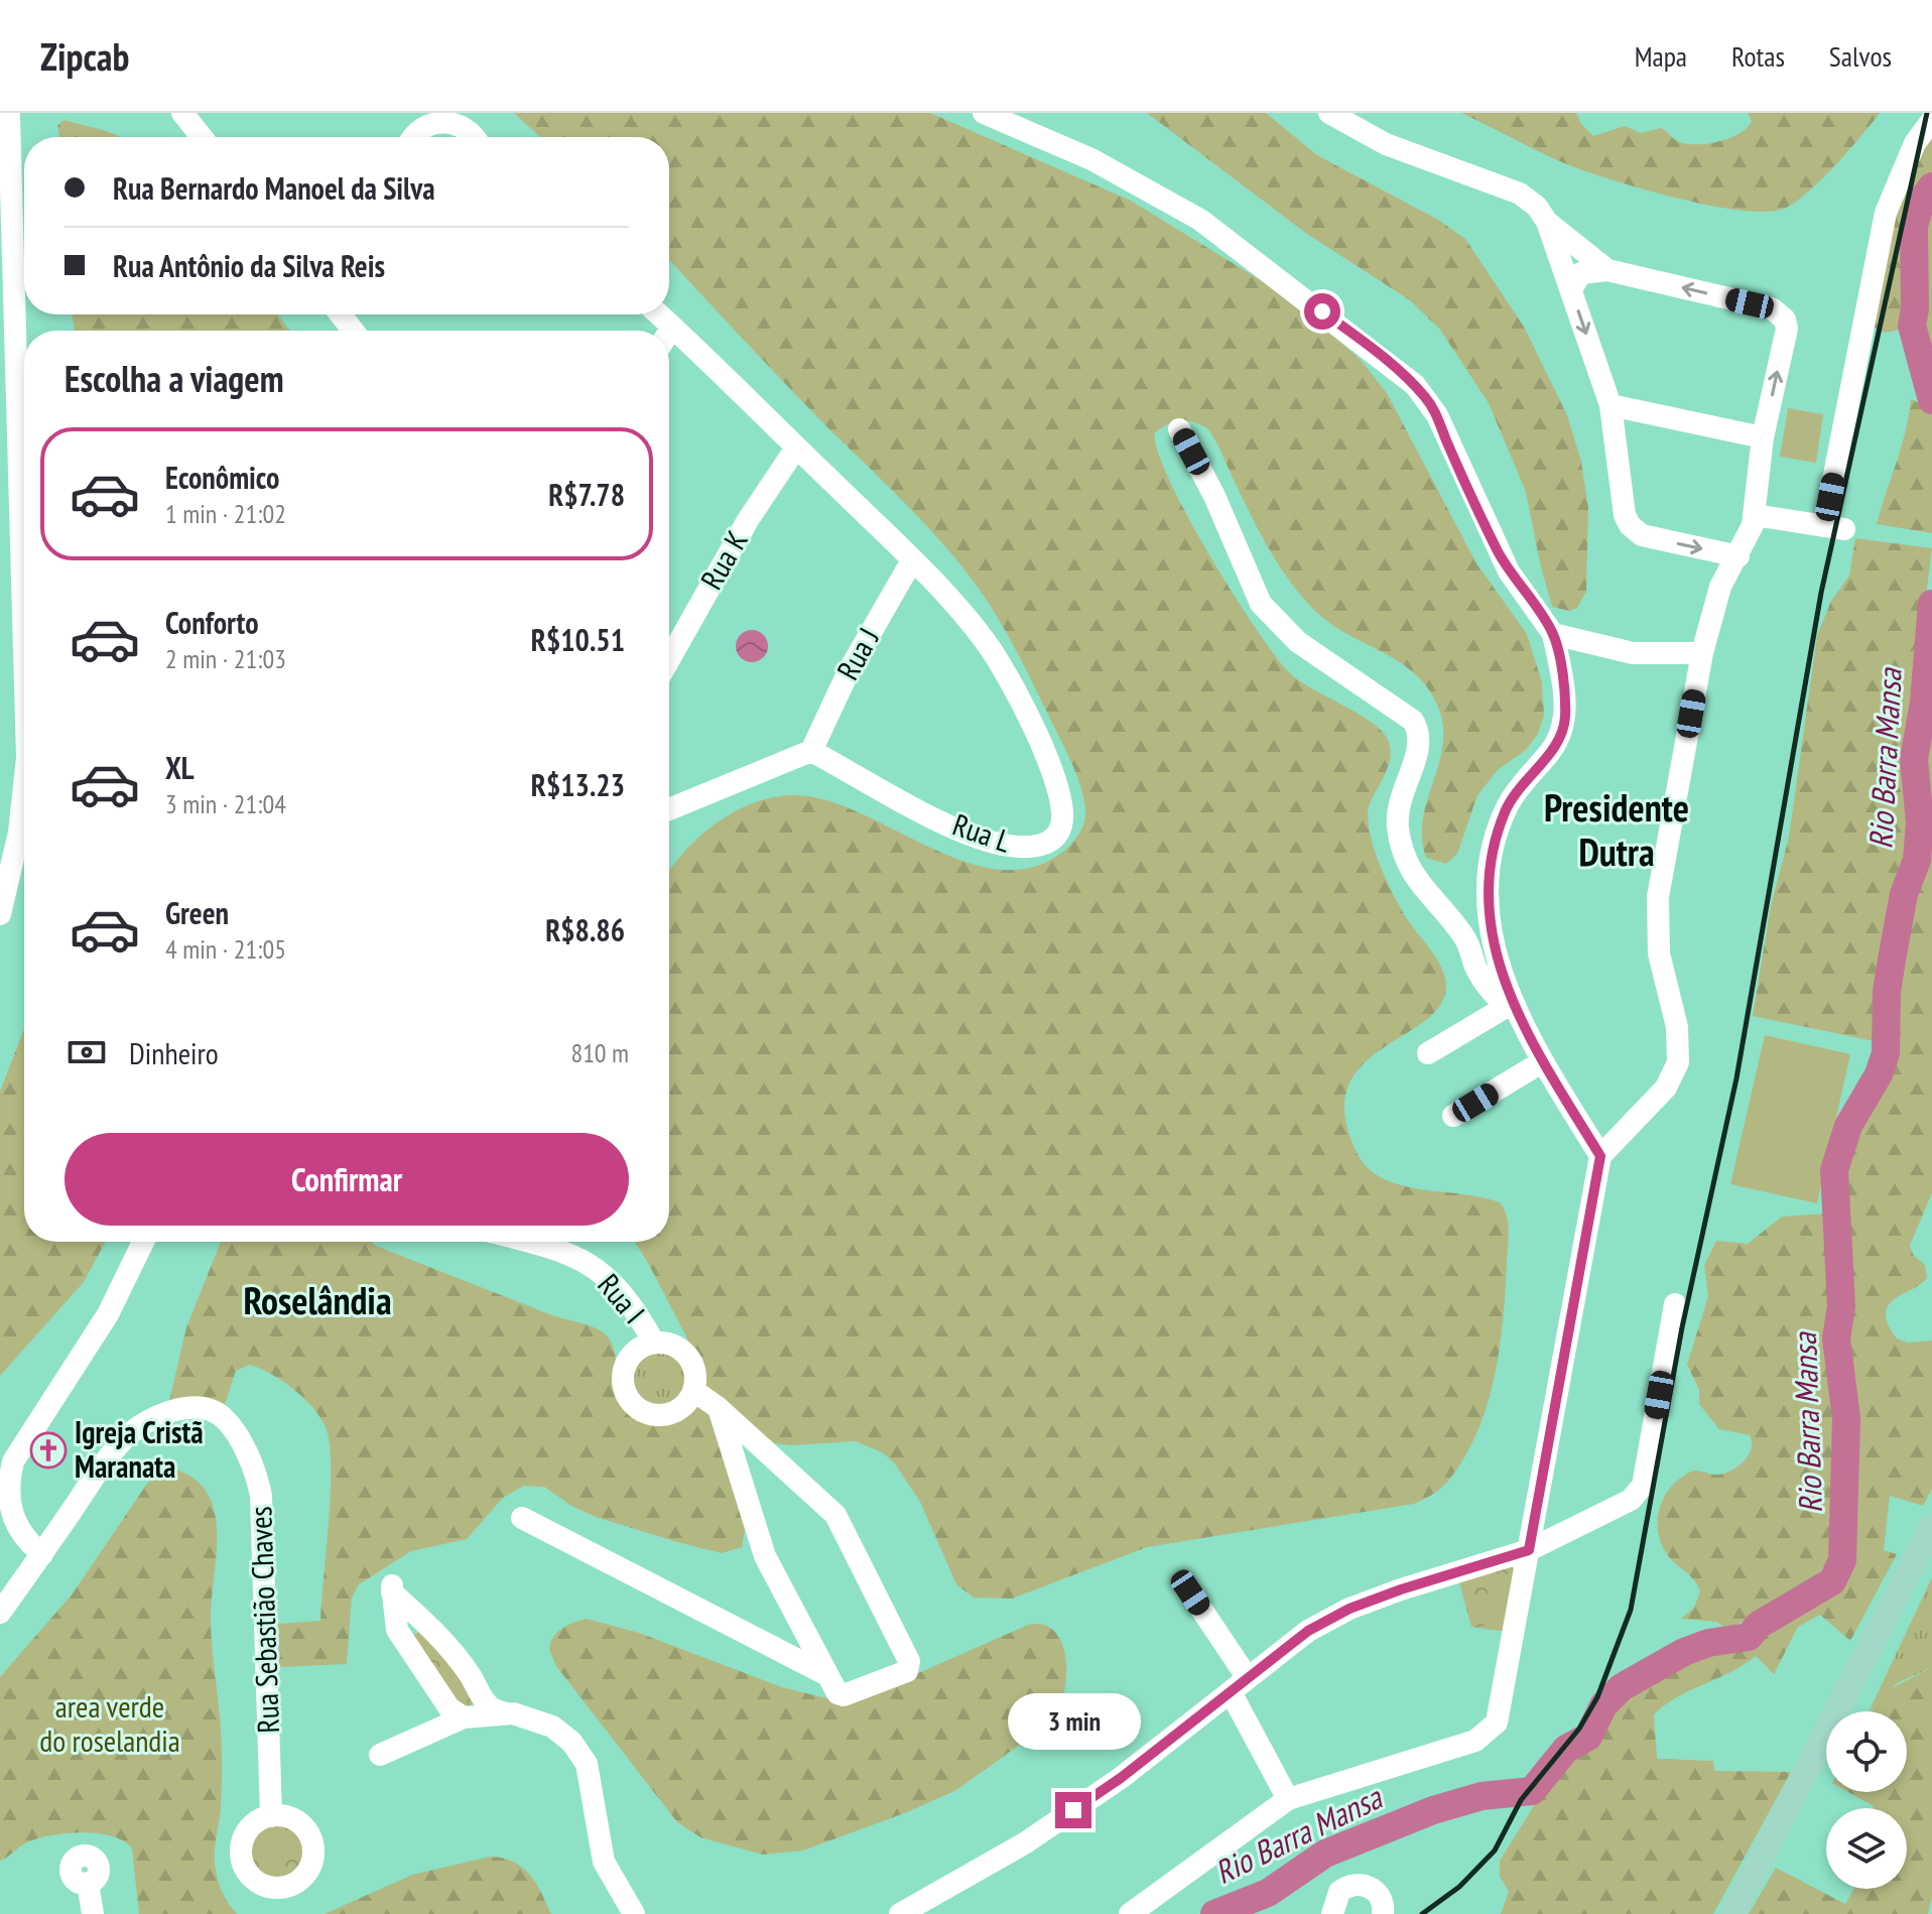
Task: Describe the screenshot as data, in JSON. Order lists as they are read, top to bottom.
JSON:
{
  "streets": {
    "street": [
      "Rua K",
      "Rua J",
      "Rua L",
      "Rua I",
      "Rua Sebastião Chaves"
    ]
  },
  "crossings": [
    ["Rua J", "Rua L"]
  ],
  "districts": ["Presidente Dutra", "Roselândia"],
  "water": ["Rio Barra Mansa"],
  "parks": ["area verde do roselandia"],
  "places": {
    "church": ["Igreja Cristã Maranata"]
  },
  "page": {
    "header": "Zipcab",
    "nav": ["Mapa", "Rotas", "Salvos"],
    "banner": ["Rua Bernardo Manoel da Silva", "Rua Antônio da Silva Reis"],
    "heading": "Escolha a viagem",
    "list": [
      {
        "name": "Econômico",
        "note": "1 min · 21:02",
        "value": "R$7.78"
      },
      {
        "name": "Conforto",
        "note": "2 min · 21:03",
        "value": "R$10.51"
      },
      {
        "name": "XL",
        "note": "3 min · 21:04",
        "value": "R$13.23"
      },
      {
        "name": "Green",
        "note": "4 min · 21:05",
        "value": "R$8.86"
      }
    ],
    "pay": ["Dinheiro", "810 m"],
    "buttons": "Confirmar",
    "bubble": "3 min"
  }
}
